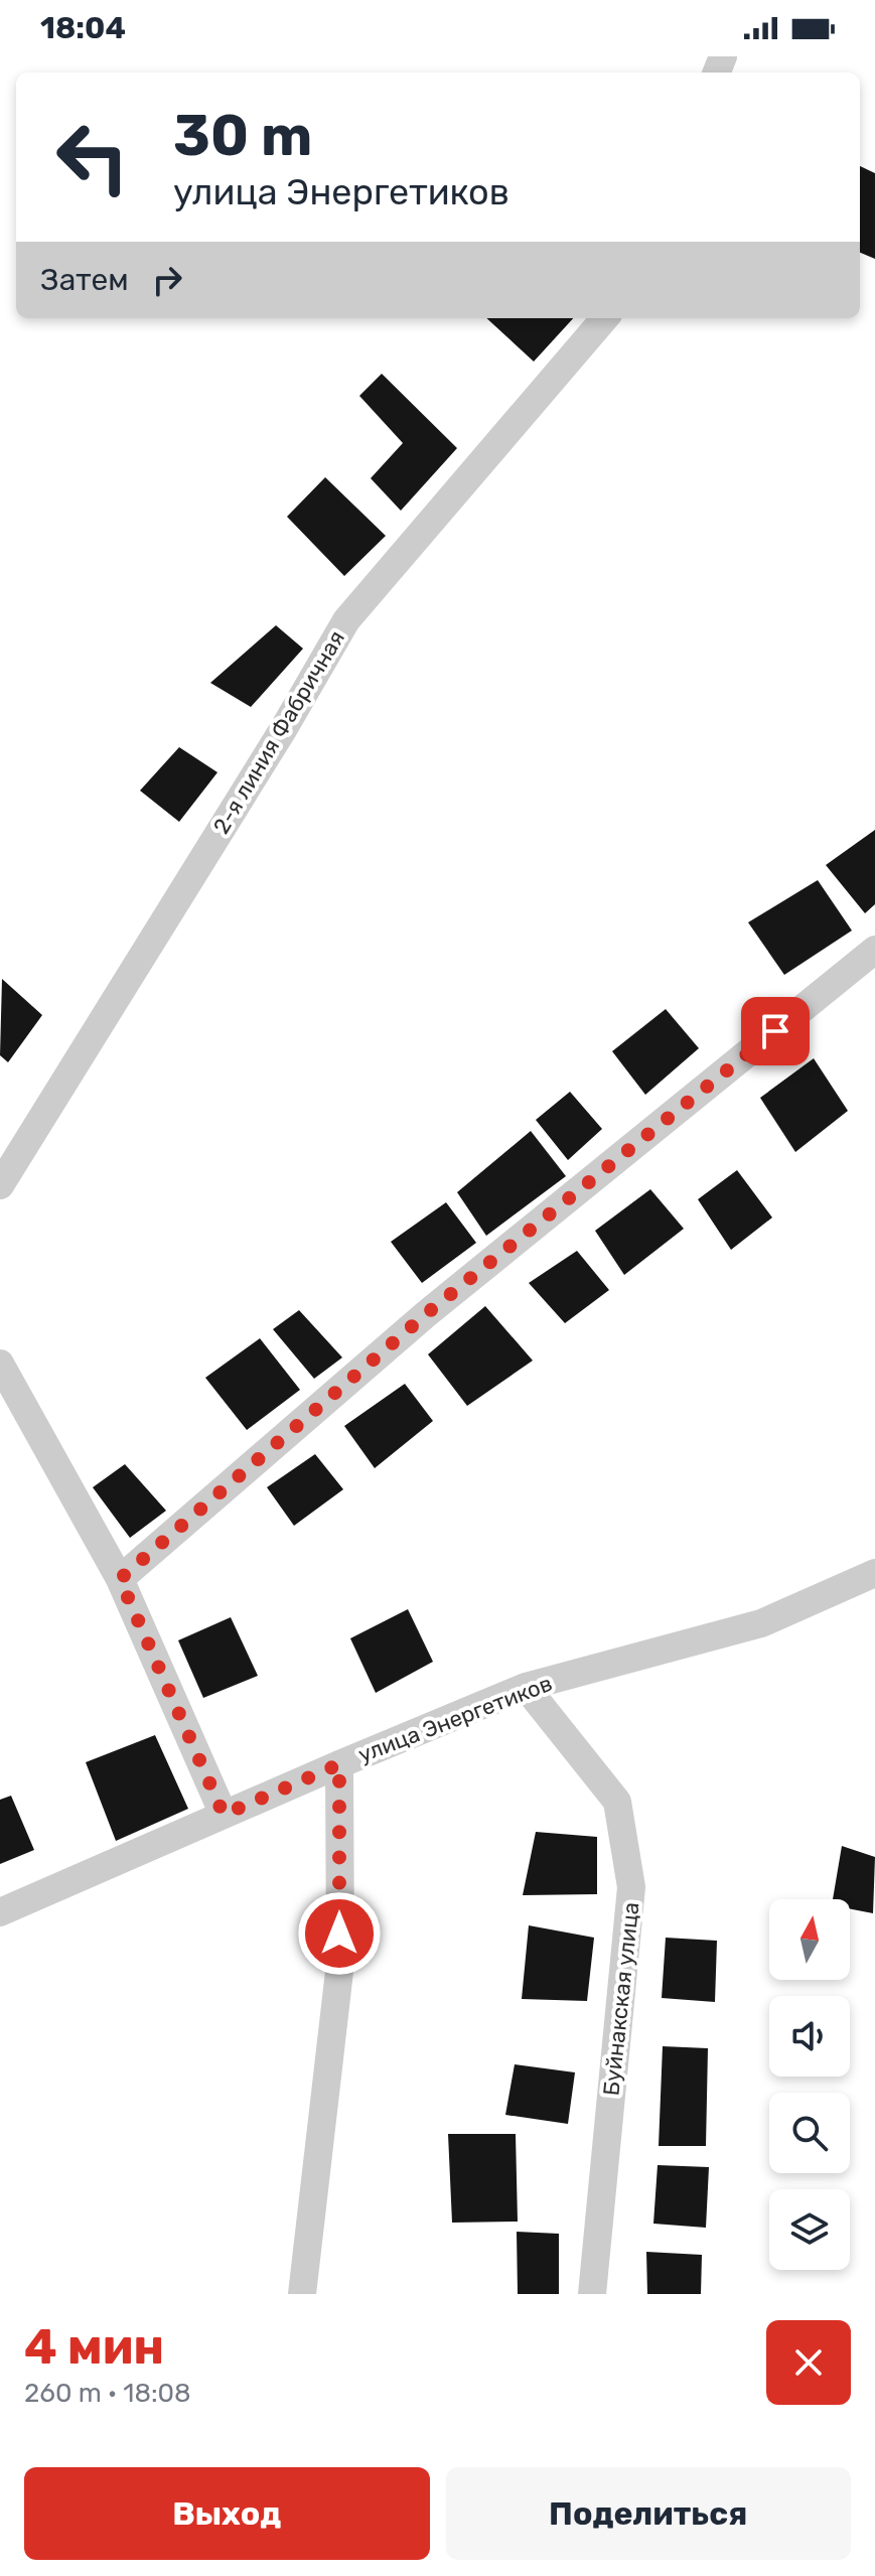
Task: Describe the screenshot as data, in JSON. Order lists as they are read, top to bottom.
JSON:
{
  "streets": {
    "street": ["2-я линия Фабричная", "улица Энергетиков", "Буйнакская улица"]
  },
  "crossings": [
    ["улица Энергетиков", "Буйнакская улица"]
  ],
  "north": "top",
  "page": {
    "status": "18:04",
    "turn": ["30 m", "улица Энергетиков"],
    "then": "Затем",
    "heading": ["4 мин", "260 m · 18:08"],
    "buttons": ["Выход", "Поделиться"]
  }
}
